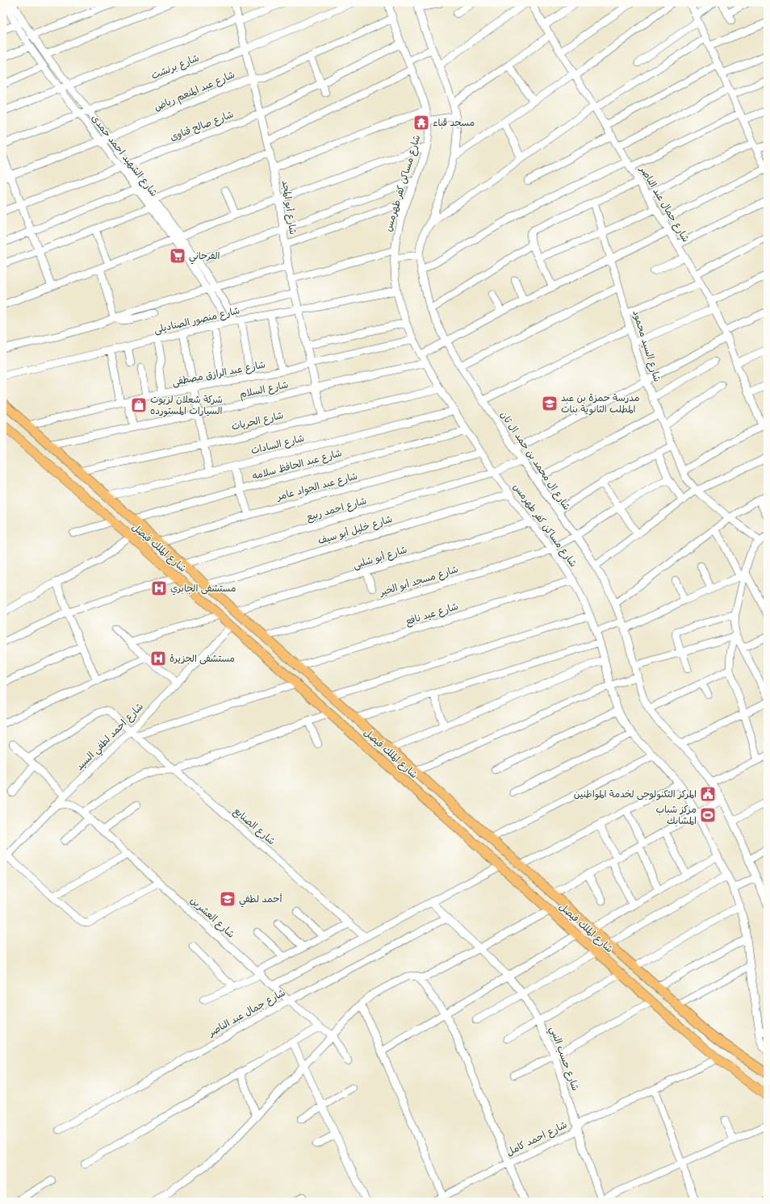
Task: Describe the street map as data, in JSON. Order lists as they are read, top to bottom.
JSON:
{
  "streets": {
    "main road": ["شارع الملك فيصل"],
    "street": [
      "شارع برنشت",
      "شارع عبد المنعم رياض",
      "شارع صالح قناوى",
      "شارع الشهيد احمد حمدى",
      "شارع مساكن كفر طهرمس",
      "شارع جمال عبد الناصر",
      "شارع أبو المجد",
      "شارع منصور الصناديلى",
      "شارع السيد محمود",
      "شارع عبد الرازق مصطفى",
      "شارع السلام",
      "شارع الحريات",
      "شارع السادات",
      "شارع ال محمد بن حمد ال ثان",
      "شارع عبد الحافظ سلامه",
      "شارع عبد الجواد عامر",
      "شارع احمد ربيع",
      "شارع خليل أبو سيف",
      "شارع أبو شلبى",
      "شارع مسجد أبو الخير",
      "شارع عيد نافع",
      "شارع احمد لطفي السيد",
      "شارع الصنايع",
      "شارع العشرين",
      "شارع حسب النبي",
      "شارع احمد كامل"
    ]
  },
  "crossings": [
    ["شارع برنشت", "شارع الشهيد احمد حمدى"],
    ["شارع برنشت", "شارع أبو المجد"],
    ["شارع عبد المنعم رياض", "شارع الشهيد احمد حمدى"],
    ["شارع عبد المنعم رياض", "شارع مساكن كفر طهرمس"],
    ["شارع عبد المنعم رياض", "شارع أبو المجد"],
    ["شارع صالح قناوى", "شارع الشهيد احمد حمدى"],
    ["شارع صالح قناوى", "شارع مساكن كفر طهرمس"],
    ["شارع صالح قناوى", "شارع أبو المجد"],
    ["شارع الشهيد احمد حمدى", "شارع منصور الصناديلى"],
    ["شارع مساكن كفر طهرمس", "شارع منصور الصناديلى"],
    ["شارع مساكن كفر طهرمس", "شارع عبد الرازق مصطفى"],
    ["شارع مساكن كفر طهرمس", "شارع السلام"],
    ["شارع مساكن كفر طهرمس", "شارع الحريات"],
    ["شارع مساكن كفر طهرمس", "شارع السادات"],
    ["شارع مساكن كفر طهرمس", "شارع عبد الحافظ سلامه"],
    ["شارع مساكن كفر طهرمس", "شارع عبد الجواد عامر"],
    ["شارع مساكن كفر طهرمس", "شارع احمد ربيع"],
    ["شارع مساكن كفر طهرمس", "شارع خليل أبو سيف"],
    ["شارع مساكن كفر طهرمس", "شارع أبو شلبى"],
    ["شارع مساكن كفر طهرمس", "شارع مسجد أبو الخير"],
    ["شارع مساكن كفر طهرمس", "شارع عيد نافع"],
    ["شارع جمال عبد الناصر", "شارع العشرين"],
    ["شارع جمال عبد الناصر", "شارع حسب النبي"],
    ["شارع أبو المجد", "شارع منصور الصناديلى"],
    ["شارع أبو المجد", "شارع عبد الرازق مصطفى"],
    ["شارع أبو المجد", "شارع السلام"],
    ["شارع أبو المجد", "شارع الحريات"],
    ["شارع عبد الرازق مصطفى", "شارع الملك فيصل"],
    ["شارع السلام", "شارع الملك فيصل"],
    ["شارع الحريات", "شارع الملك فيصل"],
    ["شارع السادات", "شارع الملك فيصل"],
    ["شارع ال محمد بن حمد ال ثان", "شارع احمد ربيع"],
    ["شارع ال محمد بن حمد ال ثان", "شارع مسجد أبو الخير"],
    ["شارع عبد الحافظ سلامه", "شارع الملك فيصل"],
    ["شارع عبد الجواد عامر", "شارع الملك فيصل"],
    ["شارع احمد ربيع", "شارع الملك فيصل"],
    ["شارع خليل أبو سيف", "شارع الملك فيصل"],
    ["شارع الملك فيصل", "شارع أبو شلبى"],
    ["شارع الملك فيصل", "شارع مسجد أبو الخير"],
    ["شارع الملك فيصل", "شارع عيد نافع"],
    ["شارع الملك فيصل", "شارع احمد لطفي السيد"],
    ["شارع الملك فيصل", "شارع احمد كامل"],
    ["شارع احمد لطفي السيد", "شارع الصنايع"],
    ["شارع احمد لطفي السيد", "شارع العشرين"],
    ["شارع حسب النبي", "شارع احمد كامل"]
  ],
  "places": {
    "temple": ["مسجد قباء"],
    "supermarket": ["الفرجاني"],
    "school or university": ["مدرسة حمزة بن عبد المطلب الثانوية بنات", "أحمد لطفي"],
    "shop": ["شركة شعلان لزيوت السيارات المستورده"],
    "hospital": ["مستشفى الجابري", "مستشفى الجزيرة"],
    "public building": ["المركز التكنولوجى لخدمة المواطنين"],
    "sports": ["مركز شباب المشابك"]
  }
}
